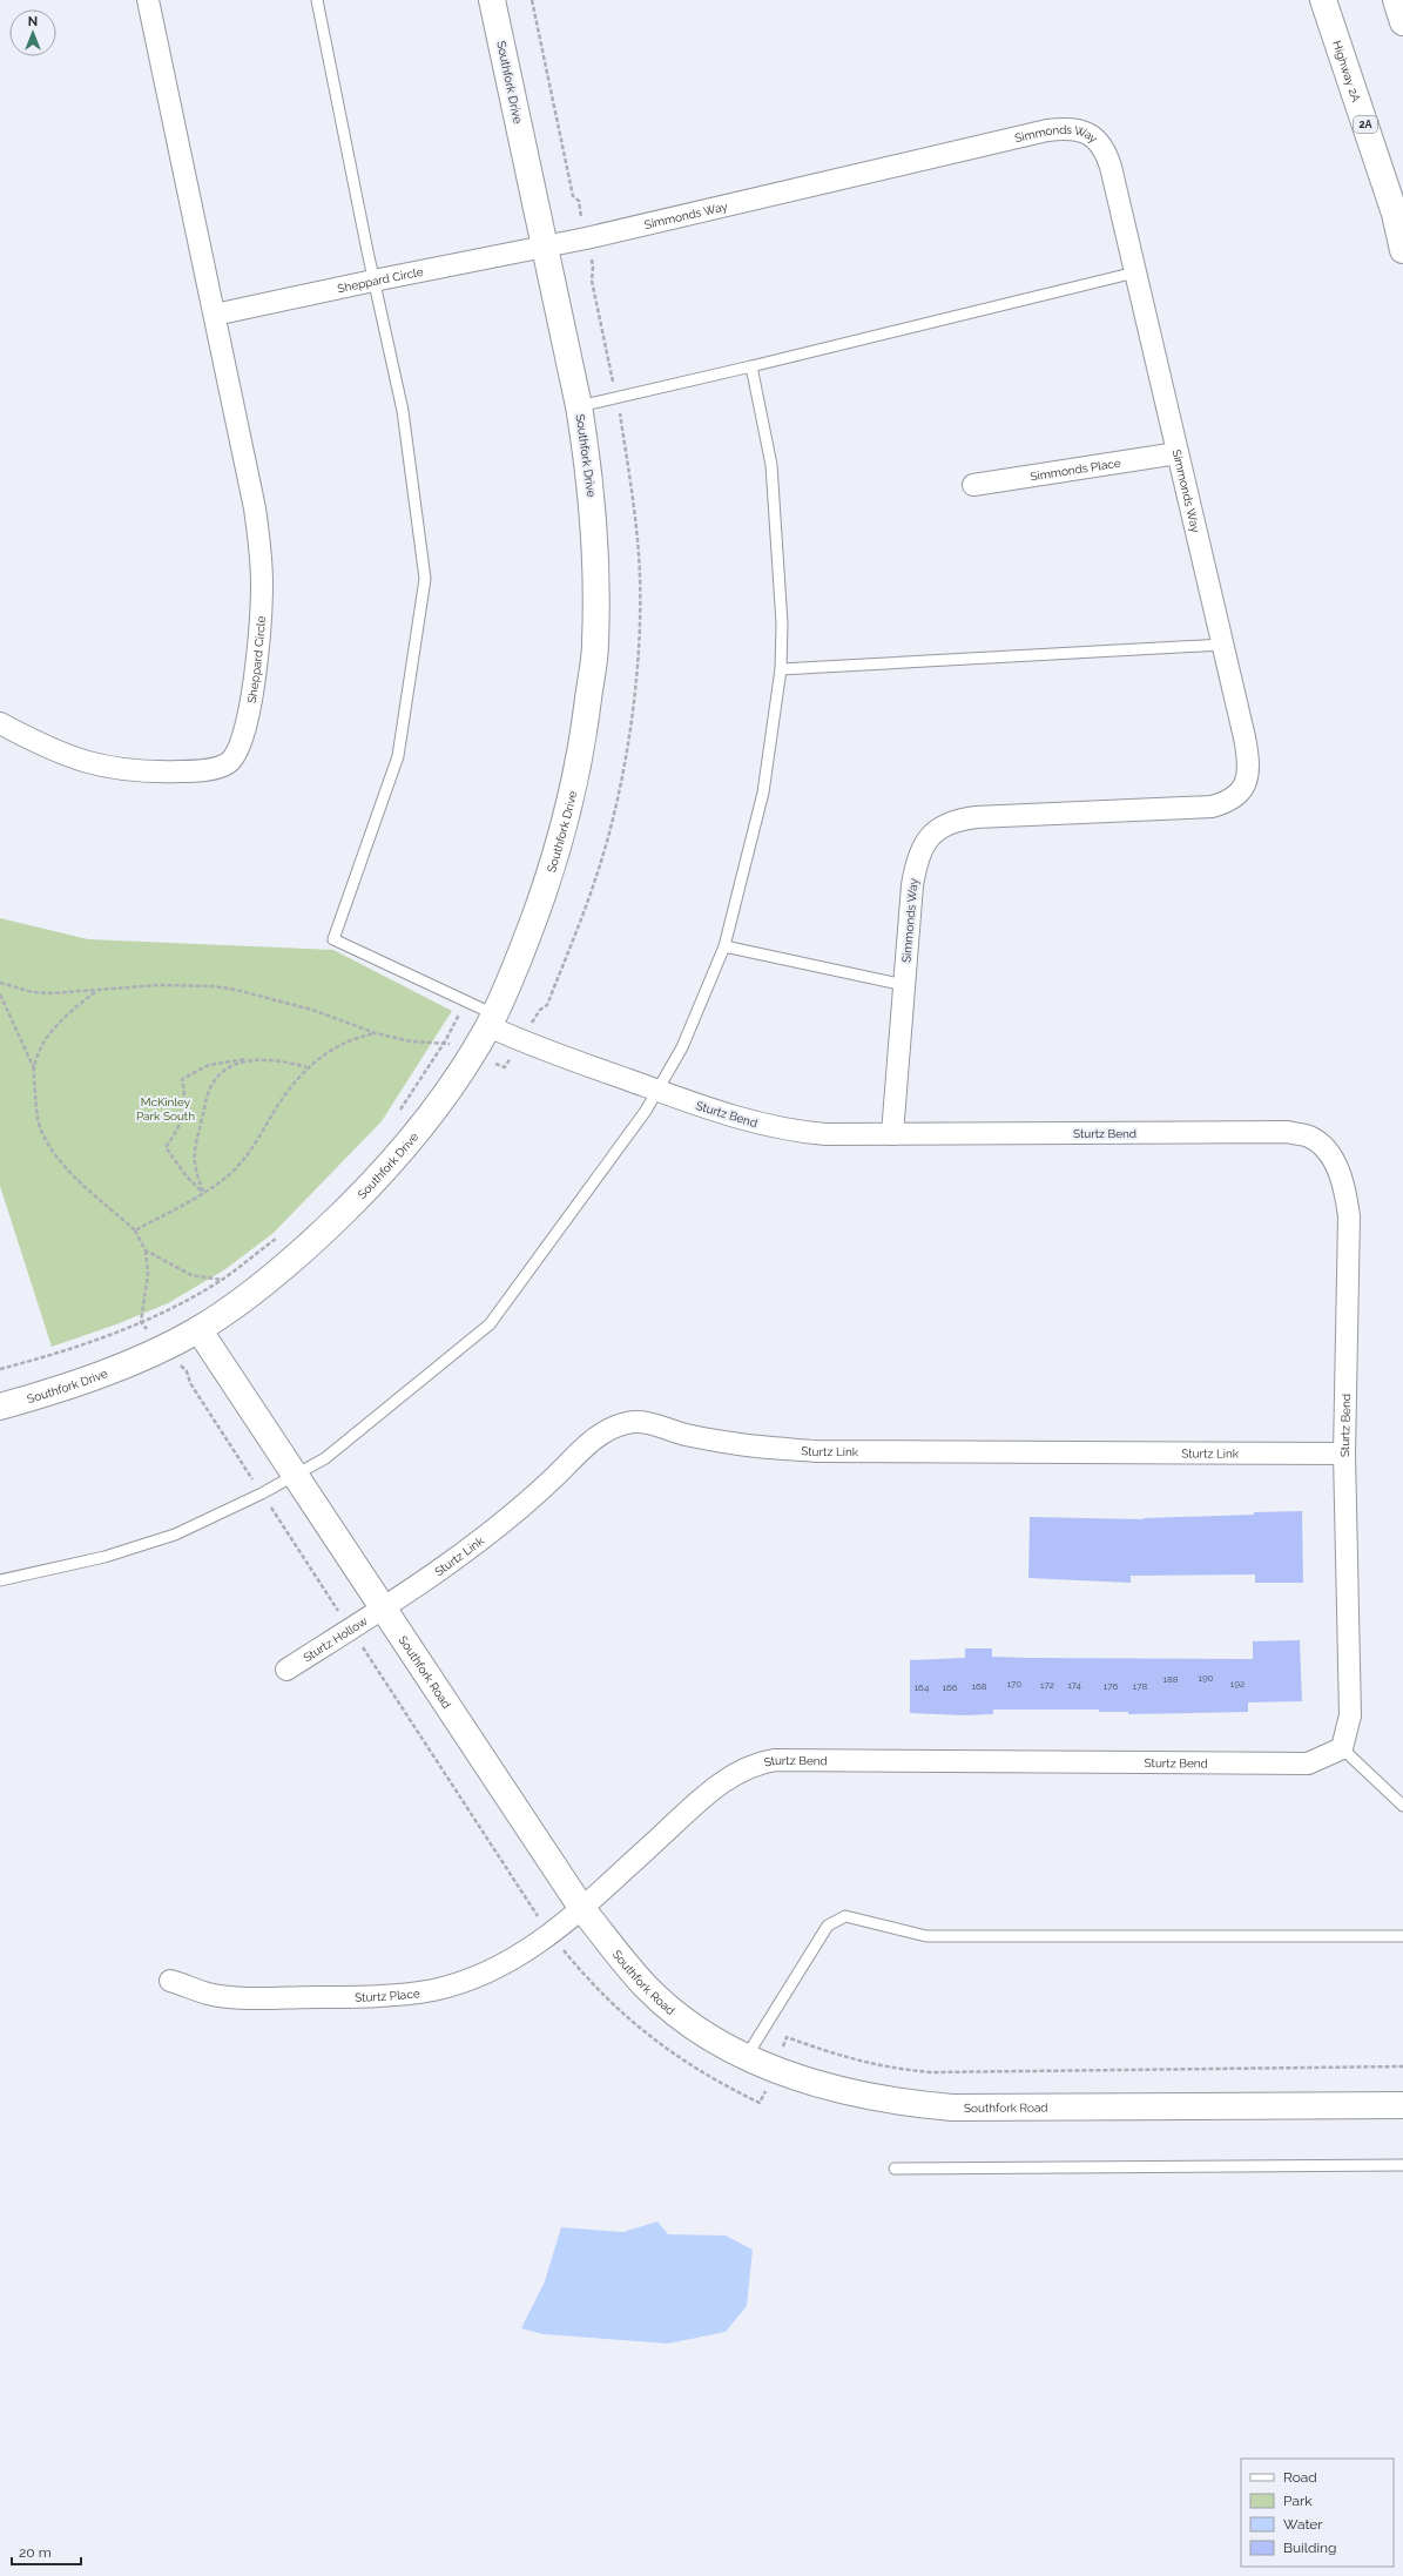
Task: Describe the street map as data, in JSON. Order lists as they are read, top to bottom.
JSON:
{
  "streets": {
    "street": [
      "Highway 2A",
      "Southfork Drive",
      "2A",
      "Simmonds Way",
      "Sheppard Circle",
      "Simmonds Place",
      "Sturtz Bend",
      "Sturtz Link",
      "Sturtz Hollow",
      "Southfork Road",
      "Sturtz Place"
    ]
  },
  "crossings": [
    ["Southfork Drive", "Simmonds Way"],
    ["Southfork Drive", "Sheppard Circle"],
    ["Southfork Drive", "Sturtz Bend"],
    ["Southfork Drive", "Southfork Road"],
    ["Simmonds Way", "Sheppard Circle"],
    ["Simmonds Way", "Simmonds Place"],
    ["Simmonds Way", "Sturtz Bend"],
    ["Sturtz Bend", "Sturtz Link"],
    ["Sturtz Bend", "Southfork Road"],
    ["Sturtz Bend", "Sturtz Place"],
    ["Sturtz Link", "Sturtz Hollow"],
    ["Sturtz Link", "Southfork Road"],
    ["Sturtz Hollow", "Southfork Road"],
    ["Southfork Road", "Sturtz Place"]
  ],
  "parks": ["McKinley Park South"],
  "house_numbers": [
    "190",
    "188",
    "170",
    "192",
    "172",
    "174",
    "168",
    "176",
    "178",
    "164",
    "166"
  ],
  "legend": [
    "Road",
    "Park",
    "Water",
    "Building"
  ],
  "scale_bar": "20 m",
  "north": "top"
}
